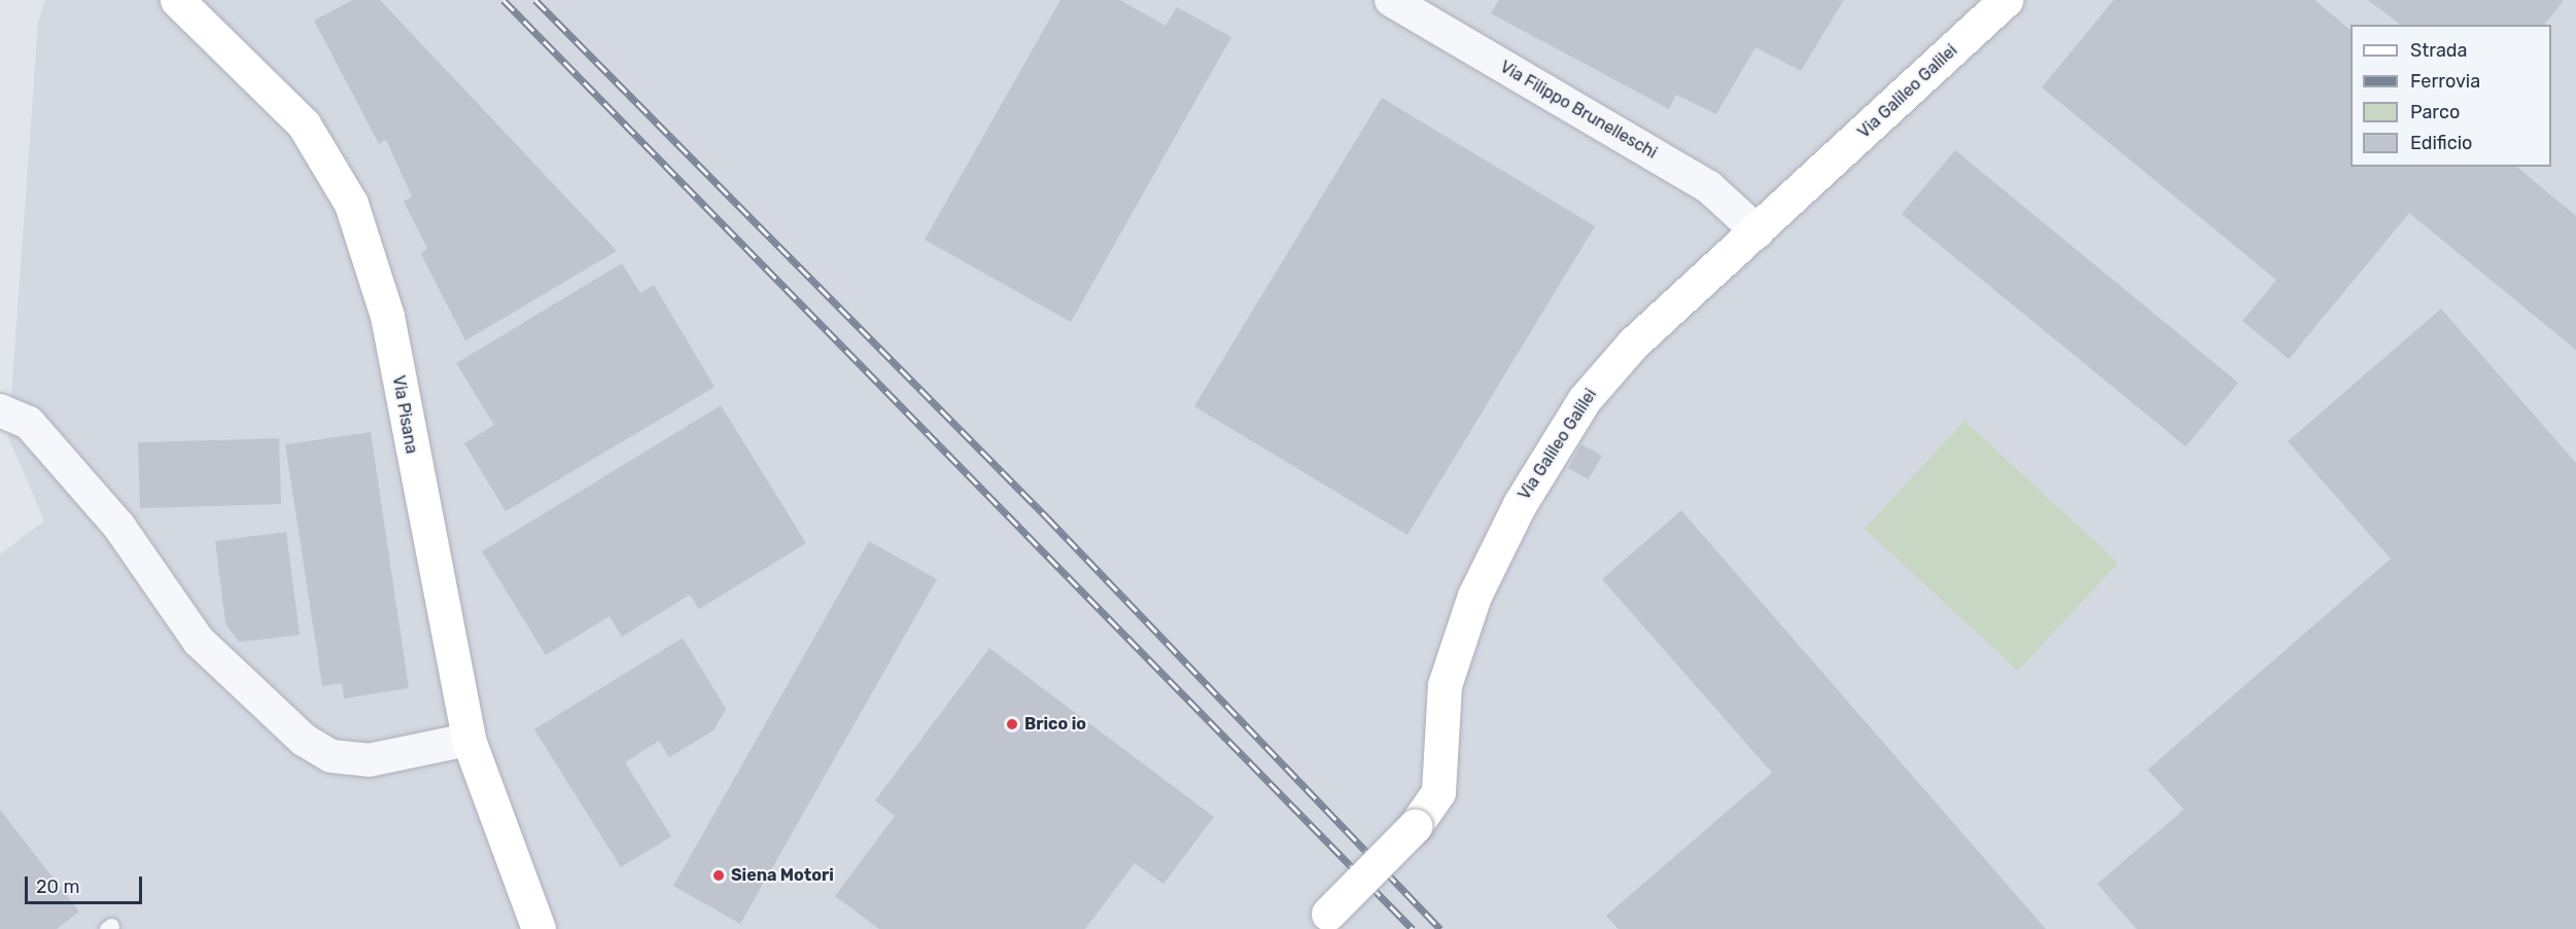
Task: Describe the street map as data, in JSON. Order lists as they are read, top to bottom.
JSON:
{
  "streets": {
    "street": ["Via Galileo Galilei", "Via Filippo Brunelleschi", "Via Pisana"]
  },
  "crossings": [
    ["Via Galileo Galilei", "Via Filippo Brunelleschi"]
  ],
  "places": ["Brico io", "Siena Motori"],
  "legend": [
    "Strada",
    "Ferrovia",
    "Parco",
    "Edificio"
  ],
  "scale_bar": "20 m"
}
